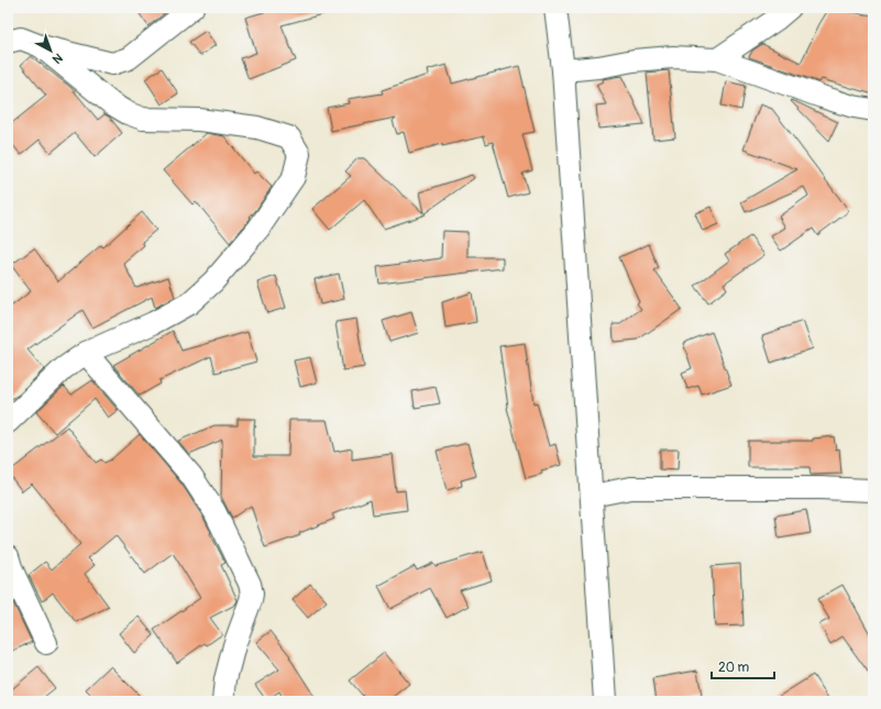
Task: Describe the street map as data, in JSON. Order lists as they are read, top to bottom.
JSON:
{
  "scale_bar": "20 m",
  "north": "bottom right"
}
